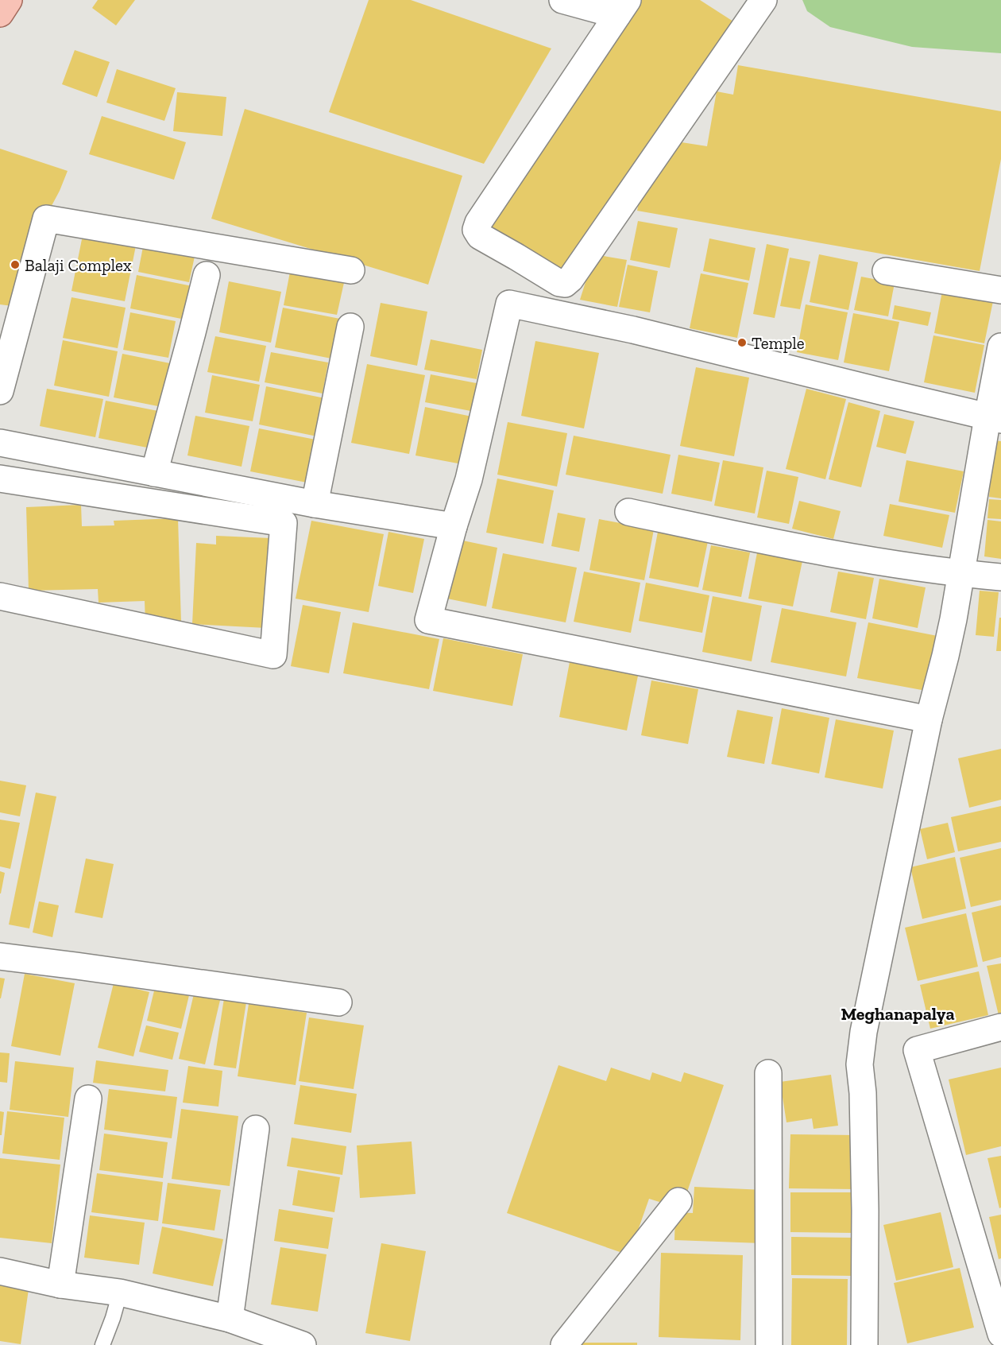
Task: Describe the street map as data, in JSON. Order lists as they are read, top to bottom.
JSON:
{
  "districts": ["Meghanapalya"],
  "places": ["Balaji Complex", "Temple"]
}
